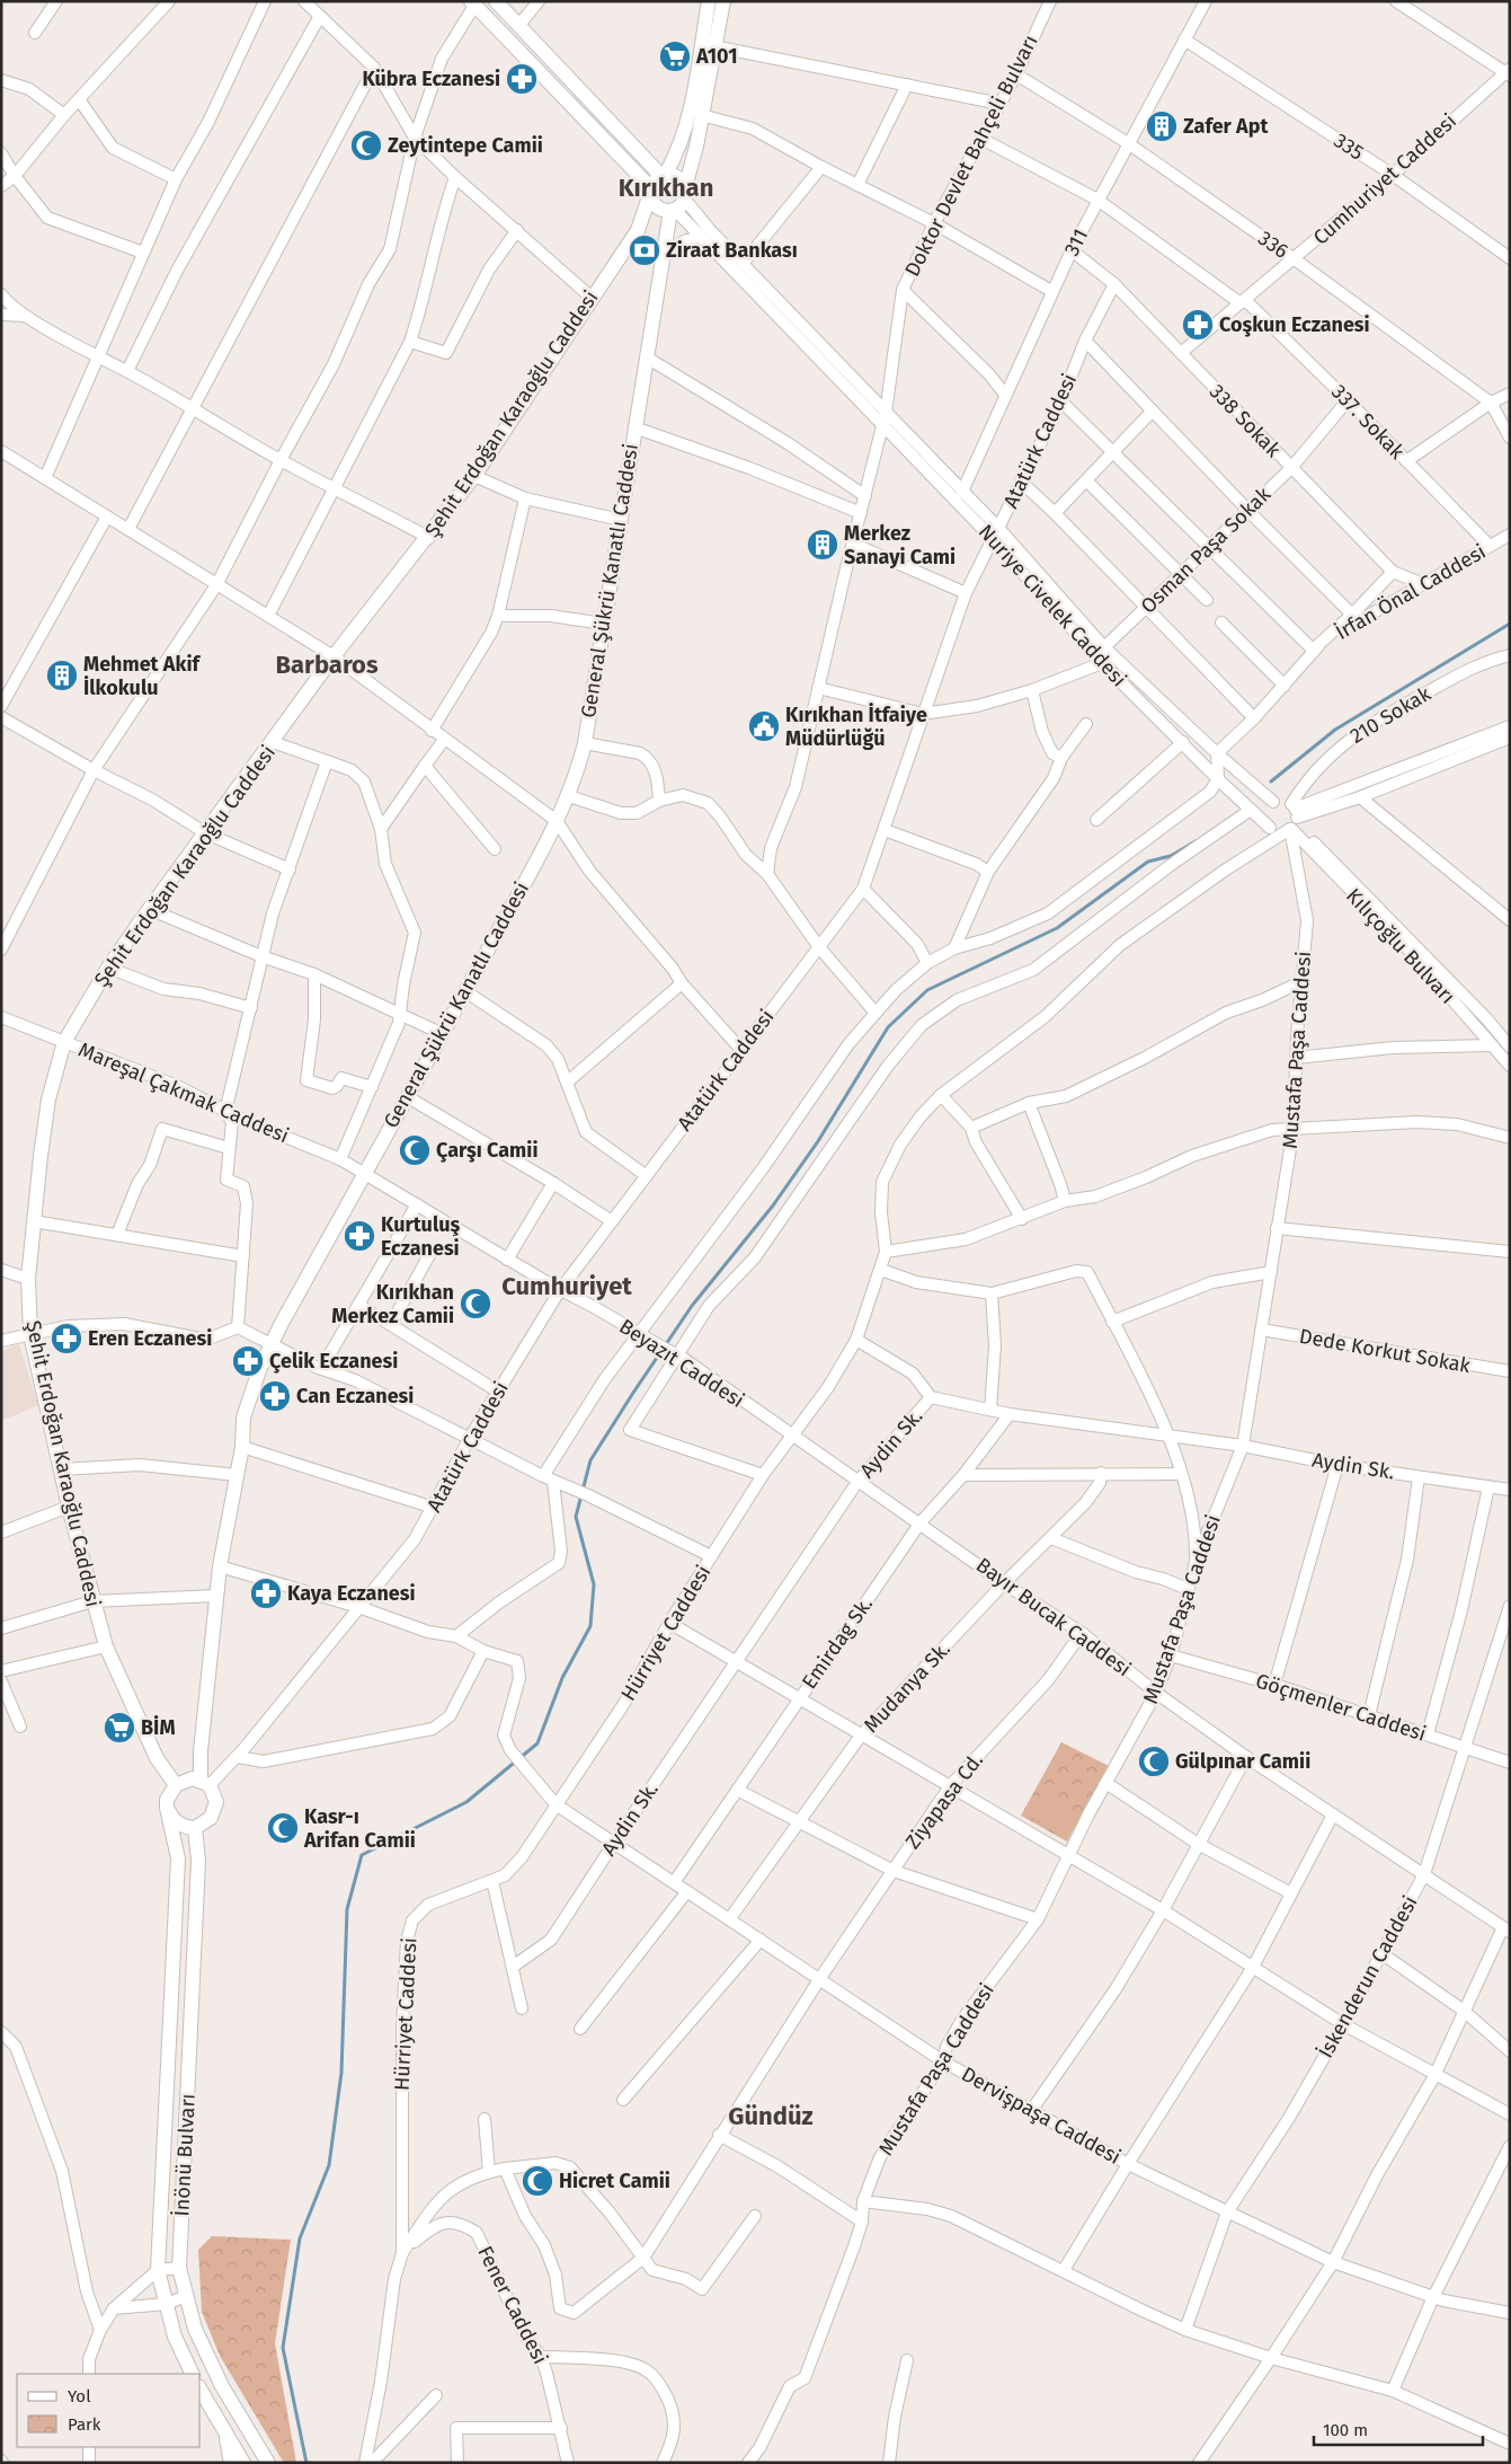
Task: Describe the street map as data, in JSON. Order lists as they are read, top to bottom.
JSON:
{
  "streets": {
    "main road": [
      "Şehit Erdoğan Karaoğlu Caddesi",
      "General Şükrü Kanatlı Caddesi",
      "Nuriye Civelek Caddesi",
      "İnönü Bulvarı"
    ],
    "street": [
      "335",
      "Doktor Devlet Bahçeli Bulvarı",
      "Cumhuriyet Caddesi",
      "311",
      "336",
      "338 Sokak",
      "337. Sokak",
      "Atatürk Caddesi",
      "Osman Paşa Sokak",
      "İrfan Önal Caddesi",
      "210 Sokak",
      "Kılıçoğlu Bulvarı",
      "Mustafa Paşa Caddesi",
      "Mareşal Çakmak Caddesi",
      "Dede Korkut Sokak",
      "Beyazıt Caddesi",
      "Aydin Sk.",
      "Bayır Bucak Caddesi",
      "Hürriyet Caddesi",
      "Emirdag Sk.",
      "Mudanya Sk.",
      "Göçmenler Caddesi",
      "Ziyapasa Cd.",
      "İskenderun Caddesi",
      "Dervişpaşa Caddesi",
      "Fener Caddesi"
    ]
  },
  "crossings": [
    ["335", "Cumhuriyet Caddesi"],
    ["335", "311"],
    ["Doktor Devlet Bahçeli Bulvarı", "336"],
    ["Doktor Devlet Bahçeli Bulvarı", "337. Sokak"],
    ["Doktor Devlet Bahçeli Bulvarı", "Nuriye Civelek Caddesi"],
    ["Cumhuriyet Caddesi", "336"],
    ["Cumhuriyet Caddesi", "338 Sokak"],
    ["Cumhuriyet Caddesi", "337. Sokak"],
    ["311", "336"],
    ["311", "338 Sokak"],
    ["311", "337. Sokak"],
    ["311", "Nuriye Civelek Caddesi"],
    ["Şehit Erdoğan Karaoğlu Caddesi", "Atatürk Caddesi"],
    ["Şehit Erdoğan Karaoğlu Caddesi", "General Şükrü Kanatlı Caddesi"],
    ["Şehit Erdoğan Karaoğlu Caddesi", "Nuriye Civelek Caddesi"],
    ["Şehit Erdoğan Karaoğlu Caddesi", "Mareşal Çakmak Caddesi"],
    ["Şehit Erdoğan Karaoğlu Caddesi", "İnönü Bulvarı"],
    ["338 Sokak", "Atatürk Caddesi"],
    ["338 Sokak", "Osman Paşa Sokak"],
    ["338 Sokak", "İrfan Önal Caddesi"],
    ["337. Sokak", "Osman Paşa Sokak"],
    ["337. Sokak", "İrfan Önal Caddesi"],
    ["Atatürk Caddesi", "General Şükrü Kanatlı Caddesi"],
    ["Atatürk Caddesi", "Nuriye Civelek Caddesi"],
    ["Atatürk Caddesi", "Beyazıt Caddesi"],
    ["Atatürk Caddesi", "İnönü Bulvarı"],
    ["Osman Paşa Sokak", "Nuriye Civelek Caddesi"],
    ["General Şükrü Kanatlı Caddesi", "Nuriye Civelek Caddesi"],
    ["General Şükrü Kanatlı Caddesi", "Mareşal Çakmak Caddesi"],
    ["General Şükrü Kanatlı Caddesi", "Beyazıt Caddesi"],
    ["General Şükrü Kanatlı Caddesi", "İnönü Bulvarı"],
    ["İrfan Önal Caddesi", "Nuriye Civelek Caddesi"],
    ["210 Sokak", "Kılıçoğlu Bulvarı"],
    ["210 Sokak", "Mustafa Paşa Caddesi"],
    ["Kılıçoğlu Bulvarı", "Mustafa Paşa Caddesi"],
    ["Mustafa Paşa Caddesi", "Dede Korkut Sokak"],
    ["Mustafa Paşa Caddesi", "Aydin Sk."],
    ["Mustafa Paşa Caddesi", "Bayır Bucak Caddesi"],
    ["Mustafa Paşa Caddesi", "Göçmenler Caddesi"],
    ["Mustafa Paşa Caddesi", "Dervişpaşa Caddesi"],
    ["Mareşal Çakmak Caddesi", "Beyazıt Caddesi"],
    ["Beyazıt Caddesi", "Bayır Bucak Caddesi"],
    ["Beyazıt Caddesi", "Hürriyet Caddesi"],
    ["Aydin Sk.", "Bayır Bucak Caddesi"],
    ["Aydin Sk.", "Emirdag Sk."],
    ["Aydin Sk.", "Dervişpaşa Caddesi"],
    ["Bayır Bucak Caddesi", "Hürriyet Caddesi"],
    ["Bayır Bucak Caddesi", "Emirdag Sk."],
    ["Bayır Bucak Caddesi", "Mudanya Sk."],
    ["Bayır Bucak Caddesi", "Ziyapasa Cd."],
    ["Bayır Bucak Caddesi", "İskenderun Caddesi"],
    ["Hürriyet Caddesi", "Dervişpaşa Caddesi"],
    ["Hürriyet Caddesi", "Fener Caddesi"],
    ["Emirdag Sk.", "Dervişpaşa Caddesi"],
    ["Mudanya Sk.", "Dervişpaşa Caddesi"],
    ["Göçmenler Caddesi", "İskenderun Caddesi"],
    ["Ziyapasa Cd.", "Dervişpaşa Caddesi"],
    ["İskenderun Caddesi", "Dervişpaşa Caddesi"]
  ],
  "districts": [
    "Kırıkhan",
    "Barbaros",
    "Cumhuriyet",
    "Gündüz"
  ],
  "places": {
    "supermarket": ["A101", "BİM"],
    "pharmacy": [
      "Kübra Eczanesi",
      "Coşkun Eczanesi",
      "Kurtuluş Eczanesi",
      "Eren Eczanesi",
      "Çelik Eczanesi",
      "Can Eczanesi",
      "Kaya Eczanesi"
    ],
    "building": ["Zafer Apt", "Merkez Sanayi Cami", "Mehmet Akif İlkokulu"],
    "mosque": [
      "Zeytintepe Camii",
      "Çarşı Camii",
      "Kırıkhan Merkez Camii",
      "Gülpınar Camii",
      "Kasr-ı Arifan Camii",
      "Hicret Camii"
    ],
    "bank": ["Ziraat Bankası"],
    "public building": ["Kırıkhan İtfaiye Müdürlüğü"]
  },
  "legend": ["Yol", "Park"],
  "scale_bar": "100 m"
}
